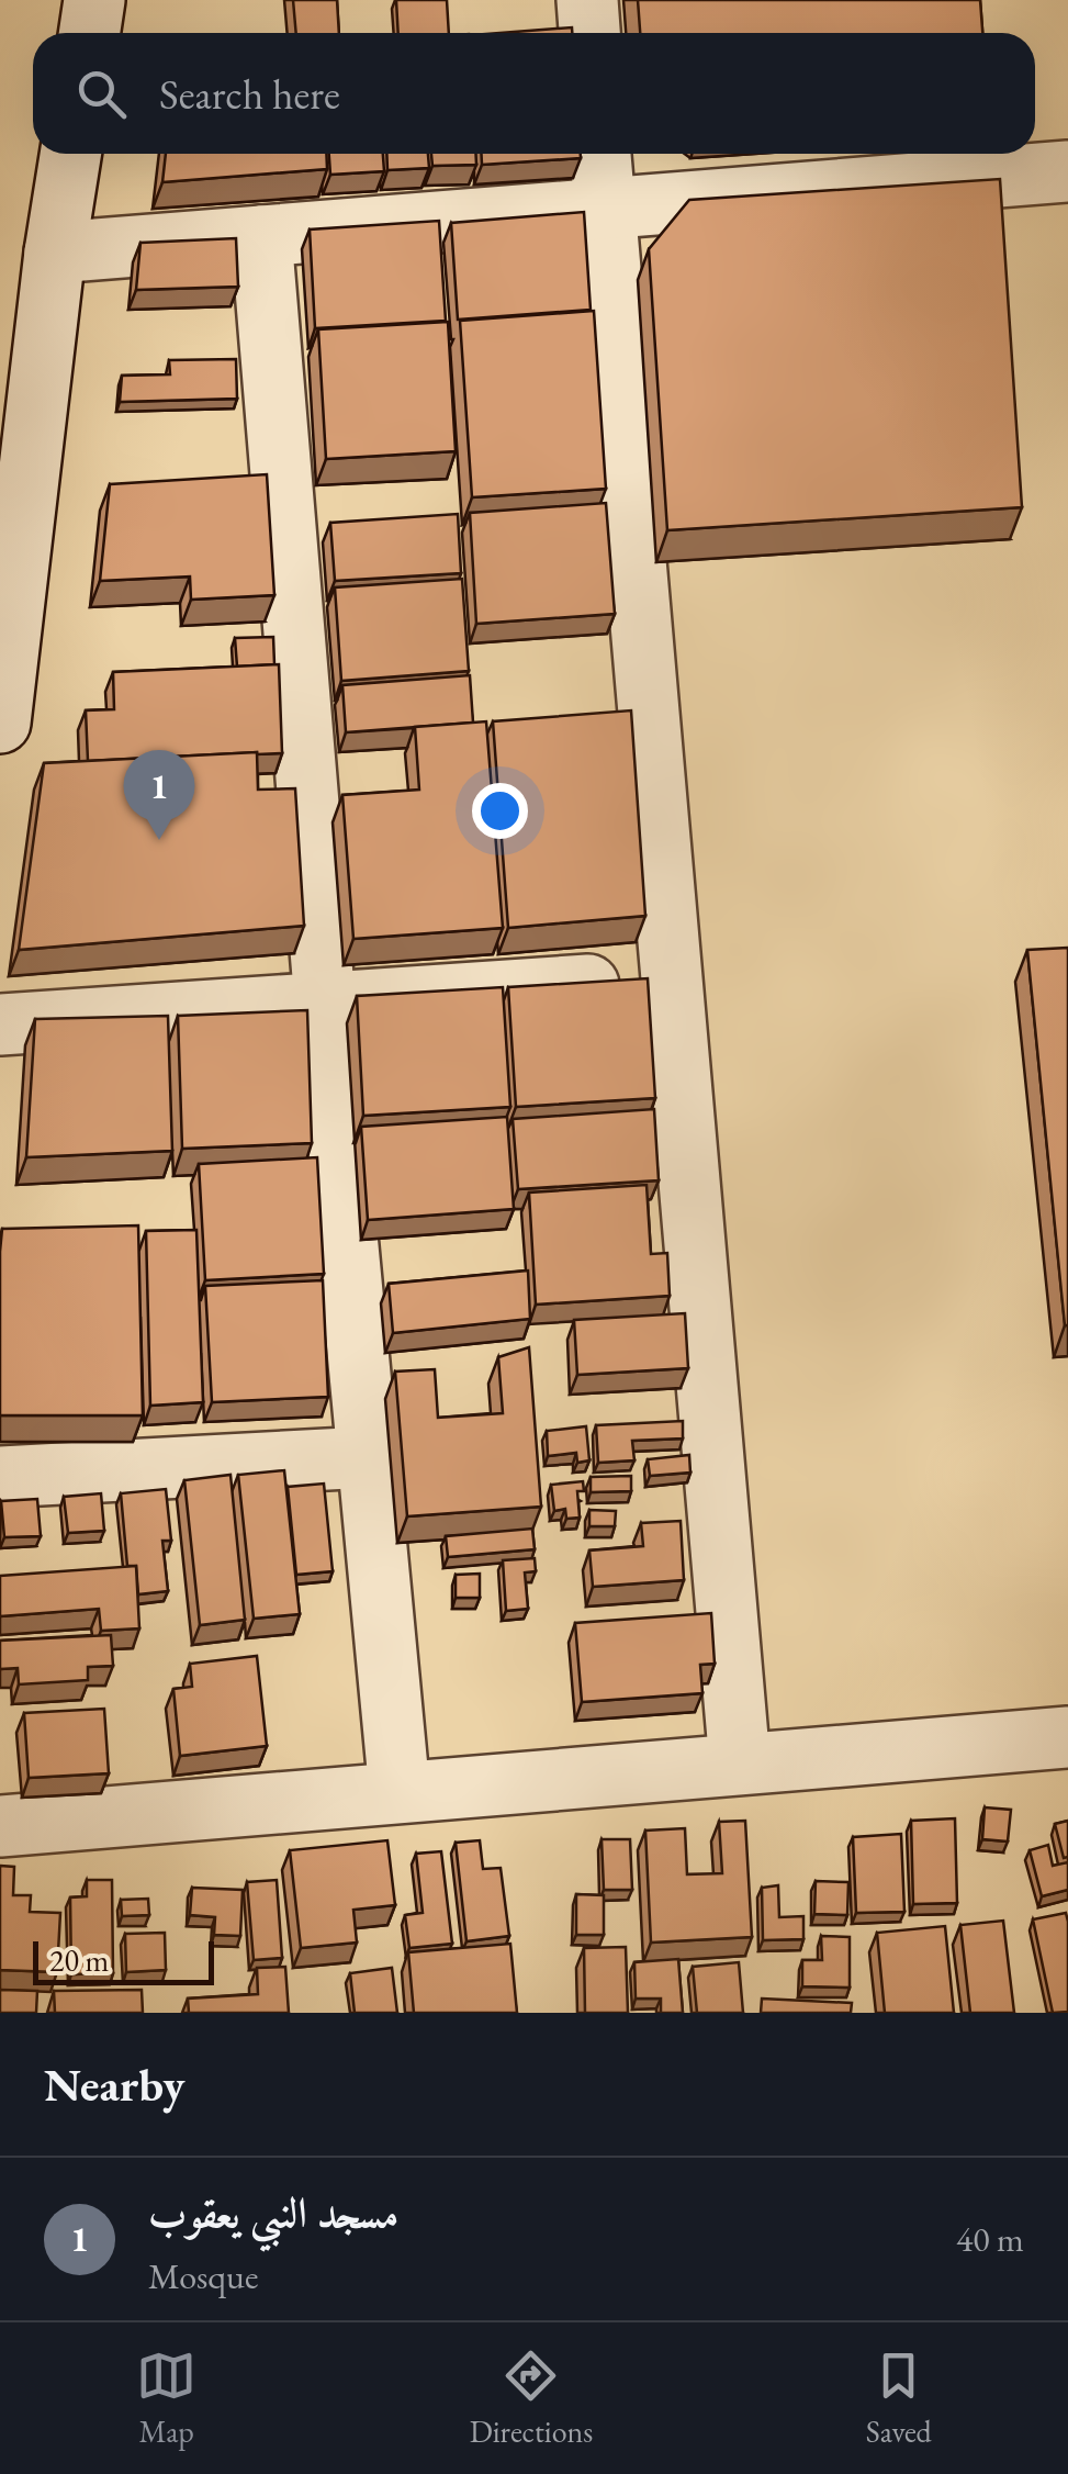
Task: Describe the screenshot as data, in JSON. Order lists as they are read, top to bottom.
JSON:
{
  "scale_bar": "20 m",
  "page": {
    "search": "Search here",
    "pins": "1",
    "scale": "20 m",
    "heading": "Nearby",
    "list": [
      {
        "mark": "1",
        "name": "مسجد النبي يعقوب",
        "note": "Mosque",
        "value": "40 m"
      }
    ],
    "nav": ["Map", "Directions", "Saved"]
  }
}
